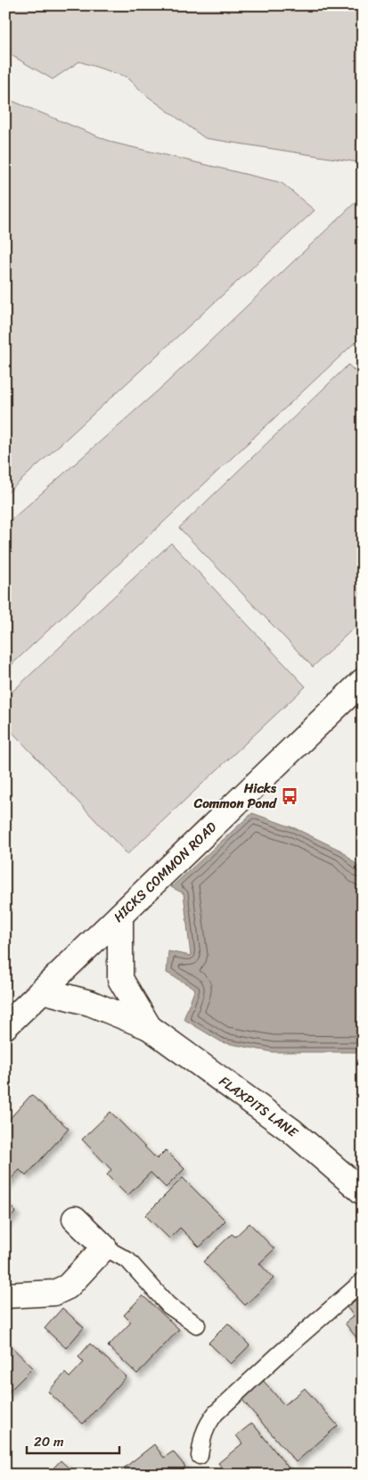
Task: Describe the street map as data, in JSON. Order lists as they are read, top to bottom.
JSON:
{
  "streets": {
    "street": ["HICKS COMMON ROAD", "FLAXPITS LANE"]
  },
  "crossings": [
    ["HICKS COMMON ROAD", "FLAXPITS LANE"]
  ],
  "places": {
    "bus stop": ["Hicks Common Pond"]
  },
  "scale_bar": "20 m"
}
